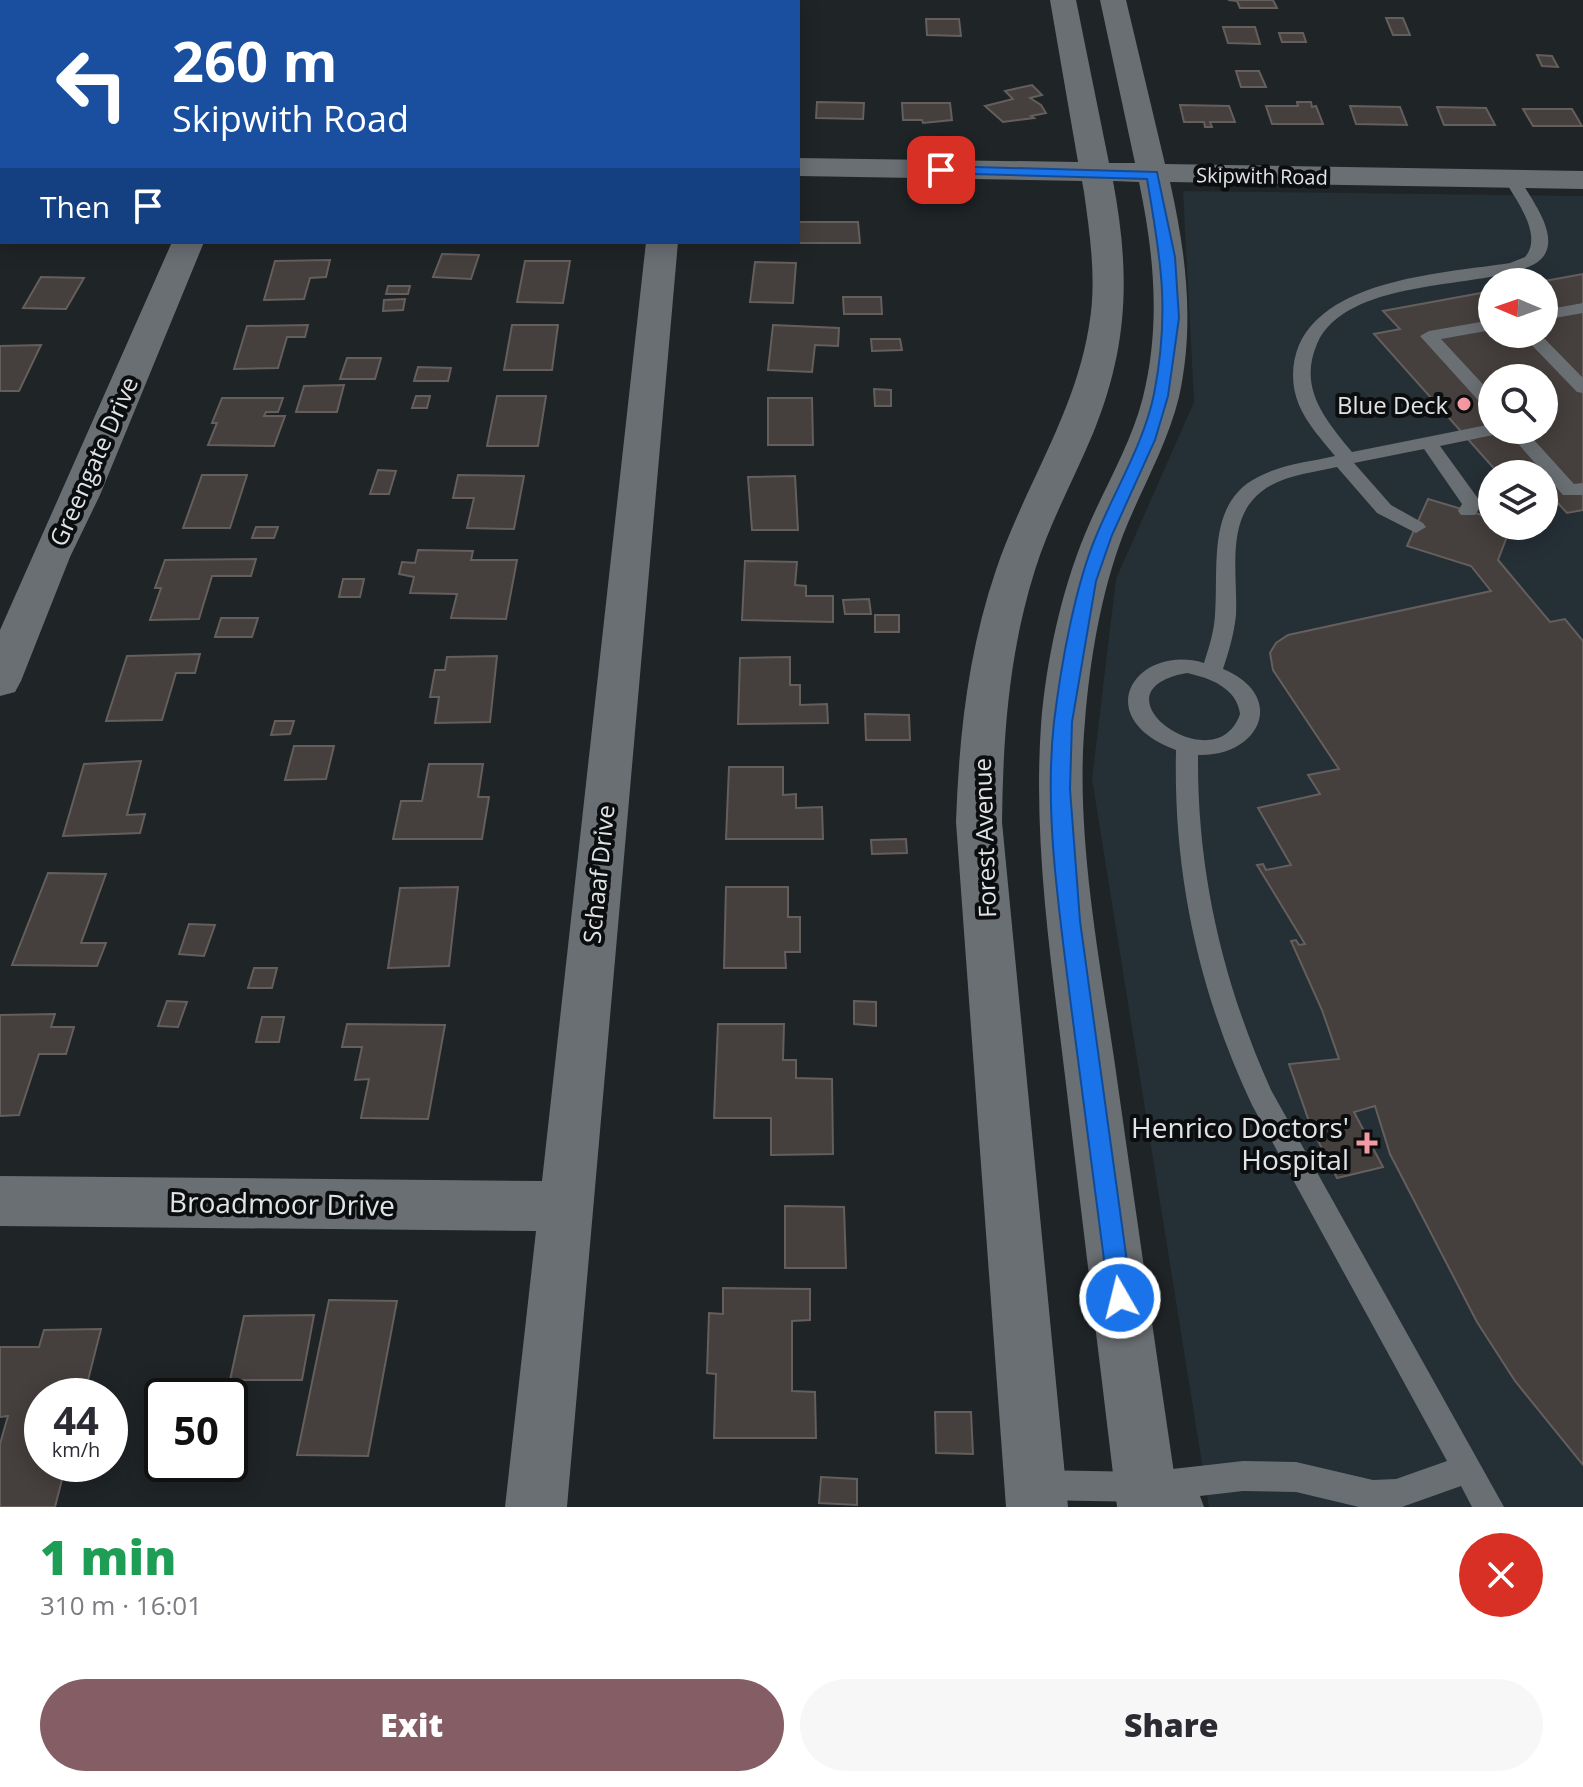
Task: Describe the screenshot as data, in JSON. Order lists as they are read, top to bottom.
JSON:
{
  "streets": {
    "main road": [
      "Skipwith Road",
      "Greengate Drive",
      "Forest Avenue",
      "Schaaf Drive",
      "Broadmoor Drive"
    ]
  },
  "crossings": [
    ["Skipwith Road", "Forest Avenue"],
    ["Schaaf Drive", "Broadmoor Drive"]
  ],
  "places": {
    "other": ["Blue Deck"],
    "health": ["Henrico Doctors' Hospital"]
  },
  "north": "left",
  "page": {
    "turn": ["260 m", "Skipwith Road"],
    "then": "Then",
    "speed": "44 km/h",
    "limit": "50",
    "heading": ["1 min", "310 m · 16:01"],
    "buttons": ["Exit", "Share"]
  }
}
